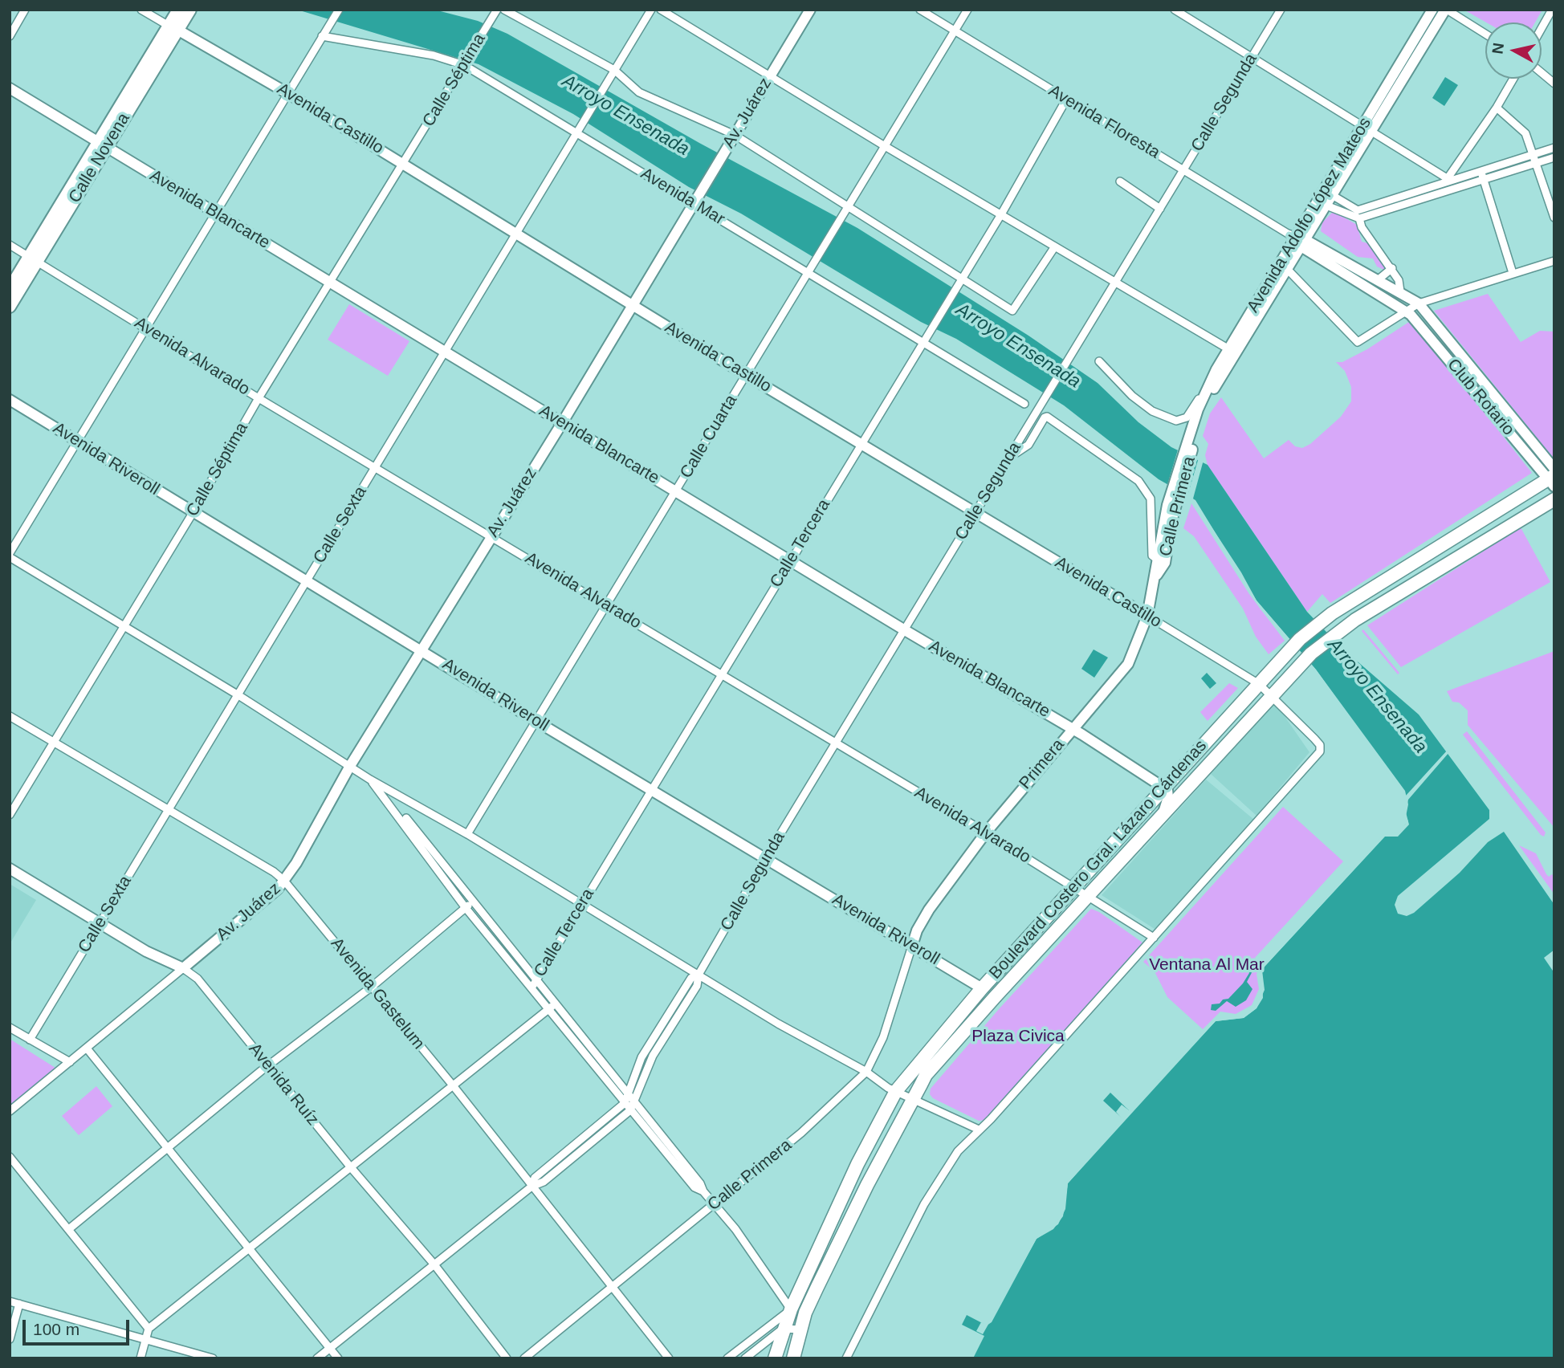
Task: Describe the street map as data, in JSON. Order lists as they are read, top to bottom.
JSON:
{
  "streets": {
    "highway": ["Boulevard Costero Gral. Lázaro Cárdenas"],
    "main road": [
      "Av. Juárez",
      "Avenida Castillo",
      "Avenida Floresta",
      "Calle Novena",
      "Avenida Blancarte",
      "Avenida Adolfo López Mateos",
      "Club Rotario",
      "Avenida Riveroll",
      "Calle Primera",
      "Primera",
      "Avenida Ruíz"
    ],
    "street": [
      "Calle Séptima",
      "Calle Segunda",
      "Avenida Mar",
      "Avenida Alvarado",
      "Calle Cuarta",
      "Calle Sexta",
      "Calle Tercera",
      "Avenida Gastelum"
    ]
  },
  "crossings": [
    ["Calle Séptima", "Avenida Castillo"],
    ["Calle Séptima", "Avenida Mar"],
    ["Calle Séptima", "Avenida Blancarte"],
    ["Calle Séptima", "Avenida Alvarado"],
    ["Calle Séptima", "Avenida Riveroll"],
    ["Calle Séptima", "Avenida Gastelum"],
    ["Calle Segunda", "Avenida Castillo"],
    ["Calle Segunda", "Avenida Floresta"],
    ["Calle Segunda", "Avenida Blancarte"],
    ["Calle Segunda", "Avenida Alvarado"],
    ["Calle Segunda", "Avenida Riveroll"],
    ["Calle Segunda", "Avenida Gastelum"],
    ["Calle Segunda", "Avenida Ruíz"],
    ["Av. Juárez", "Avenida Castillo"],
    ["Av. Juárez", "Avenida Mar"],
    ["Av. Juárez", "Avenida Blancarte"],
    ["Av. Juárez", "Avenida Alvarado"],
    ["Av. Juárez", "Avenida Riveroll"],
    ["Av. Juárez", "Avenida Gastelum"],
    ["Av. Juárez", "Avenida Ruíz"],
    ["Avenida Castillo", "Calle Novena"],
    ["Avenida Castillo", "Avenida Alvarado"],
    ["Avenida Castillo", "Calle Cuarta"],
    ["Avenida Castillo", "Calle Sexta"],
    ["Avenida Castillo", "Calle Tercera"],
    ["Avenida Castillo", "Primera"],
    ["Avenida Castillo", "Boulevard Costero Gral. Lázaro Cárdenas"],
    ["Avenida Floresta", "Avenida Adolfo López Mateos"],
    ["Avenida Floresta", "Club Rotario"],
    ["Avenida Floresta", "Calle Cuarta"],
    ["Avenida Floresta", "Calle Tercera"],
    ["Calle Novena", "Avenida Blancarte"],
    ["Calle Novena", "Avenida Alvarado"],
    ["Avenida Mar", "Calle Cuarta"],
    ["Avenida Mar", "Calle Sexta"],
    ["Avenida Mar", "Calle Tercera"],
    ["Avenida Blancarte", "Calle Cuarta"],
    ["Avenida Blancarte", "Calle Sexta"],
    ["Avenida Blancarte", "Calle Tercera"],
    ["Avenida Blancarte", "Primera"],
    ["Avenida Blancarte", "Boulevard Costero Gral. Lázaro Cárdenas"],
    ["Avenida Adolfo López Mateos", "Calle Primera"],
    ["Avenida Alvarado", "Calle Cuarta"],
    ["Avenida Alvarado", "Calle Sexta"],
    ["Avenida Alvarado", "Calle Tercera"],
    ["Avenida Alvarado", "Primera"],
    ["Avenida Alvarado", "Boulevard Costero Gral. Lázaro Cárdenas"],
    ["Club Rotario", "Boulevard Costero Gral. Lázaro Cárdenas"],
    ["Calle Cuarta", "Avenida Riveroll"],
    ["Avenida Riveroll", "Calle Primera"],
    ["Avenida Riveroll", "Calle Sexta"],
    ["Avenida Riveroll", "Calle Tercera"],
    ["Avenida Riveroll", "Primera"],
    ["Avenida Riveroll", "Boulevard Costero Gral. Lázaro Cárdenas"],
    ["Calle Primera", "Primera"],
    ["Calle Primera", "Avenida Gastelum"],
    ["Calle Sexta", "Avenida Gastelum"],
    ["Calle Sexta", "Avenida Ruíz"],
    ["Calle Tercera", "Avenida Gastelum"],
    ["Calle Tercera", "Avenida Ruíz"]
  ],
  "water": ["Arroyo Ensenada"],
  "parks": ["Ventana Al Mar", "Plaza Civica"],
  "scale_bar": "100 m",
  "north": "left"
}
